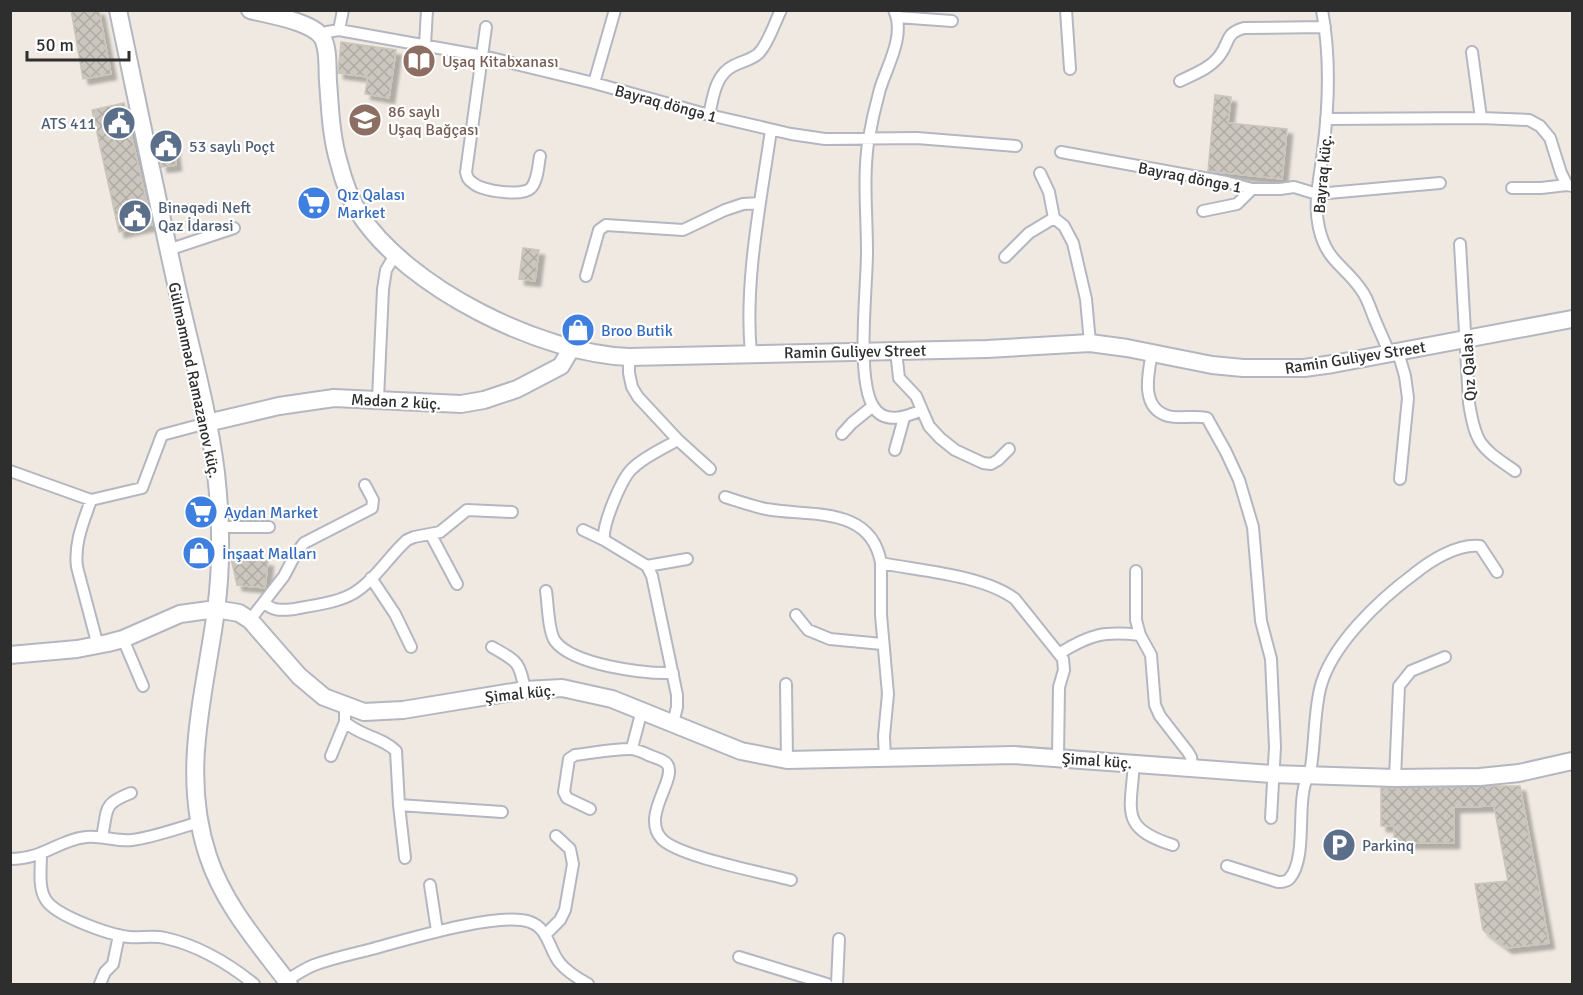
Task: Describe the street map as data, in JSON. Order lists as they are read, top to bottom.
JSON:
{
  "streets": {
    "street": [
      "Bayraq döngə 1",
      "Bayraq küç.",
      "Ramin Guliyev Street",
      "Qız Qalası",
      "Gülməmməd Ramazanov küç.",
      "Mədən 2 küç.",
      "Şimal küç."
    ]
  },
  "crossings": [
    ["Bayraq döngə 1", "Bayraq küç."],
    ["Bayraq döngə 1", "Ramin Guliyev Street"],
    ["Bayraq küç.", "Ramin Guliyev Street"],
    ["Ramin Guliyev Street", "Qız Qalası"],
    ["Ramin Guliyev Street", "Mədən 2 küç."],
    ["Gülməmməd Ramazanov küç.", "Mədən 2 küç."],
    ["Gülməmməd Ramazanov küç.", "Şimal küç."]
  ],
  "places": {
    "library": ["Uşaq Kitabxanası"],
    "school or university": ["86 saylı Uşaq Bağçası"],
    "public building": ["ATS 411", "53 saylı Poçt", "Binəqədi Neft Qaz İdarəsi"],
    "supermarket": ["Qız Qalası Market", "Aydan Market"],
    "shop": ["Broo Butik", "İnşaat Malları"],
    "parking": ["Parkinq"]
  },
  "scale_bar": "50 m"
}
